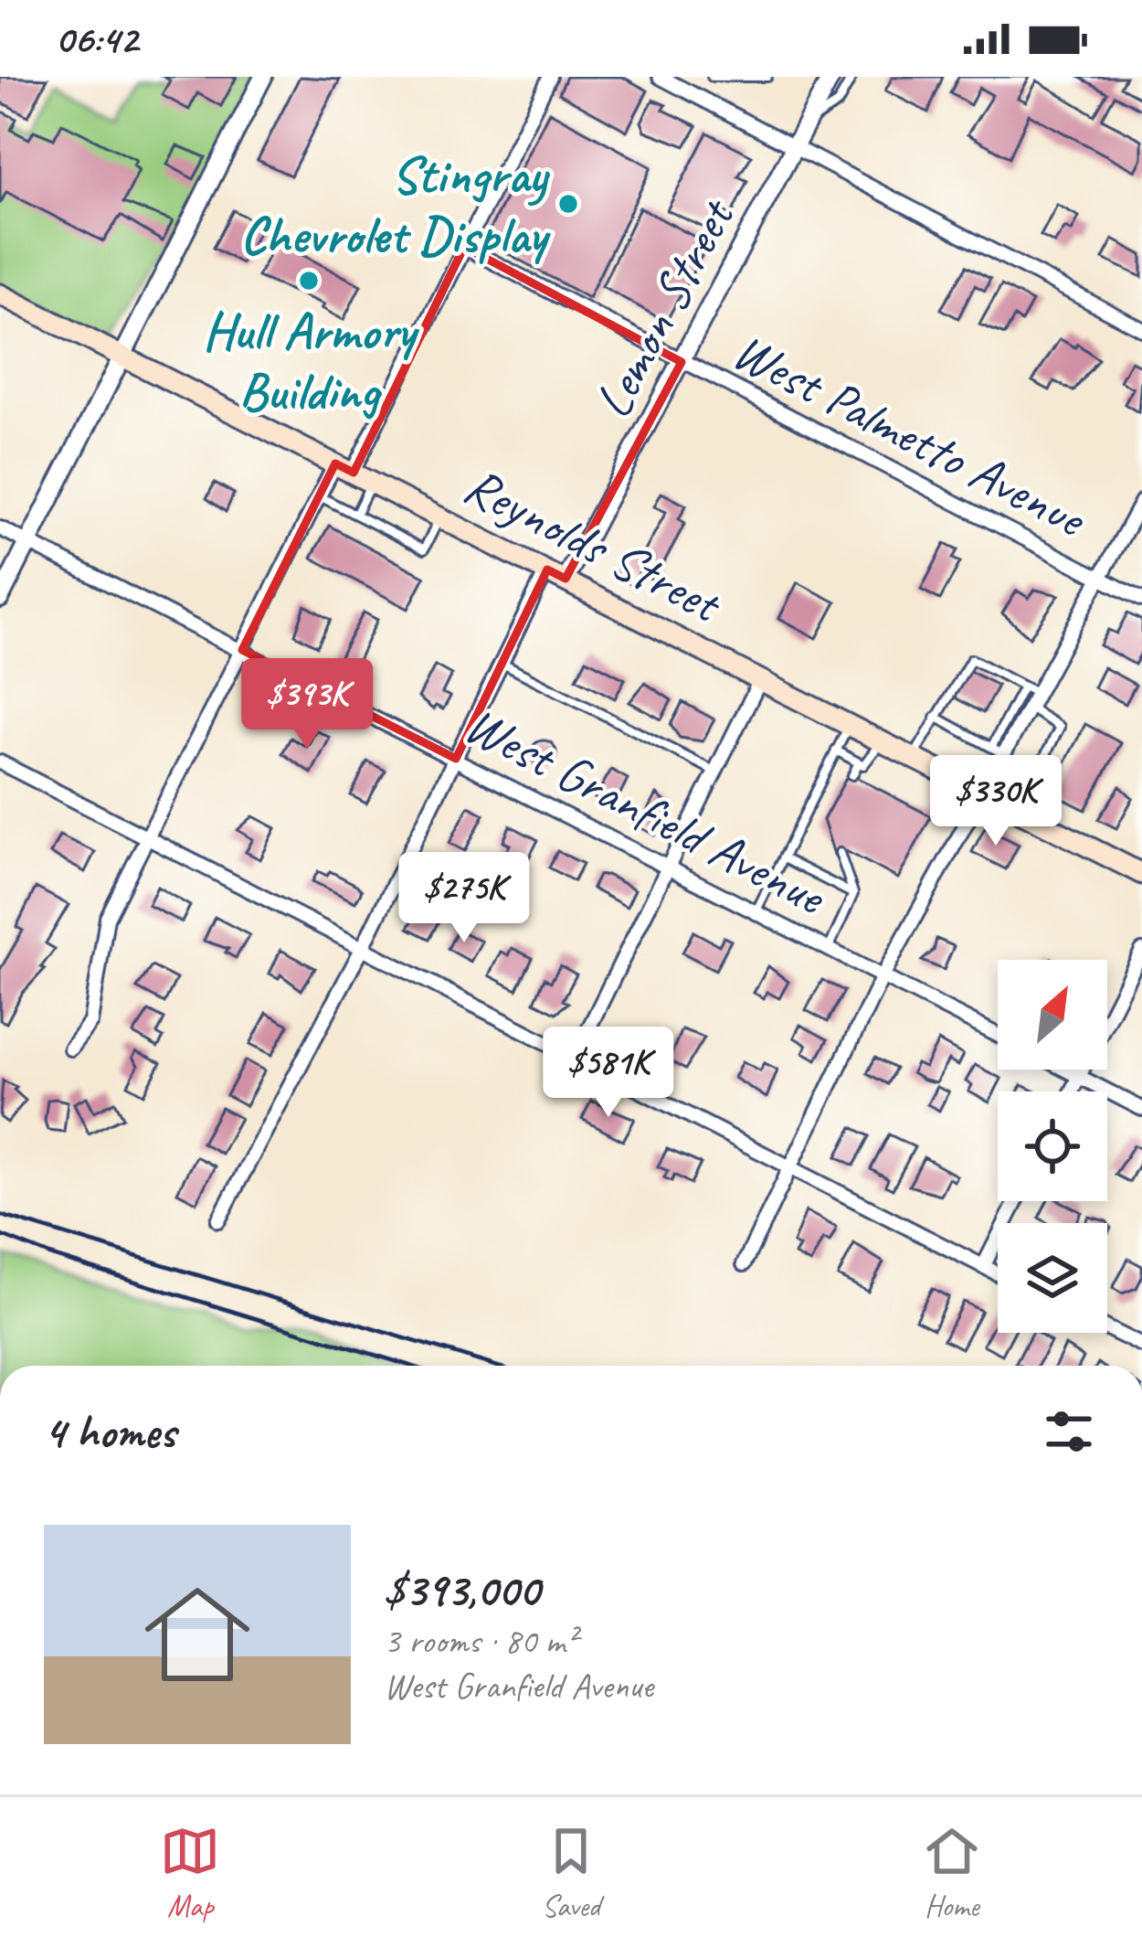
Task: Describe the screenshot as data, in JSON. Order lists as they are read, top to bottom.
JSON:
{
  "streets": {
    "main road": ["Reynolds Street"],
    "street": ["Lemon Street", "West Palmetto Avenue", "West Granfield Avenue"]
  },
  "crossings": [
    ["Lemon Street", "West Palmetto Avenue"],
    ["Lemon Street", "Reynolds Street"]
  ],
  "places": ["Stingray Chevrolet Display", "Hull Armory Building"],
  "north": "top right",
  "page": {
    "status": "06:42",
    "price": [
      "$393K",
      "$330K",
      "$275K",
      "$581K"
    ],
    "heading": "4 homes",
    "list": [
      {
        "name": "$393,000",
        "note": "3 rooms · 80 m² · West Granfield Avenue"
      }
    ],
    "tabs": ["Map", "Saved", "Home"]
  }
}
